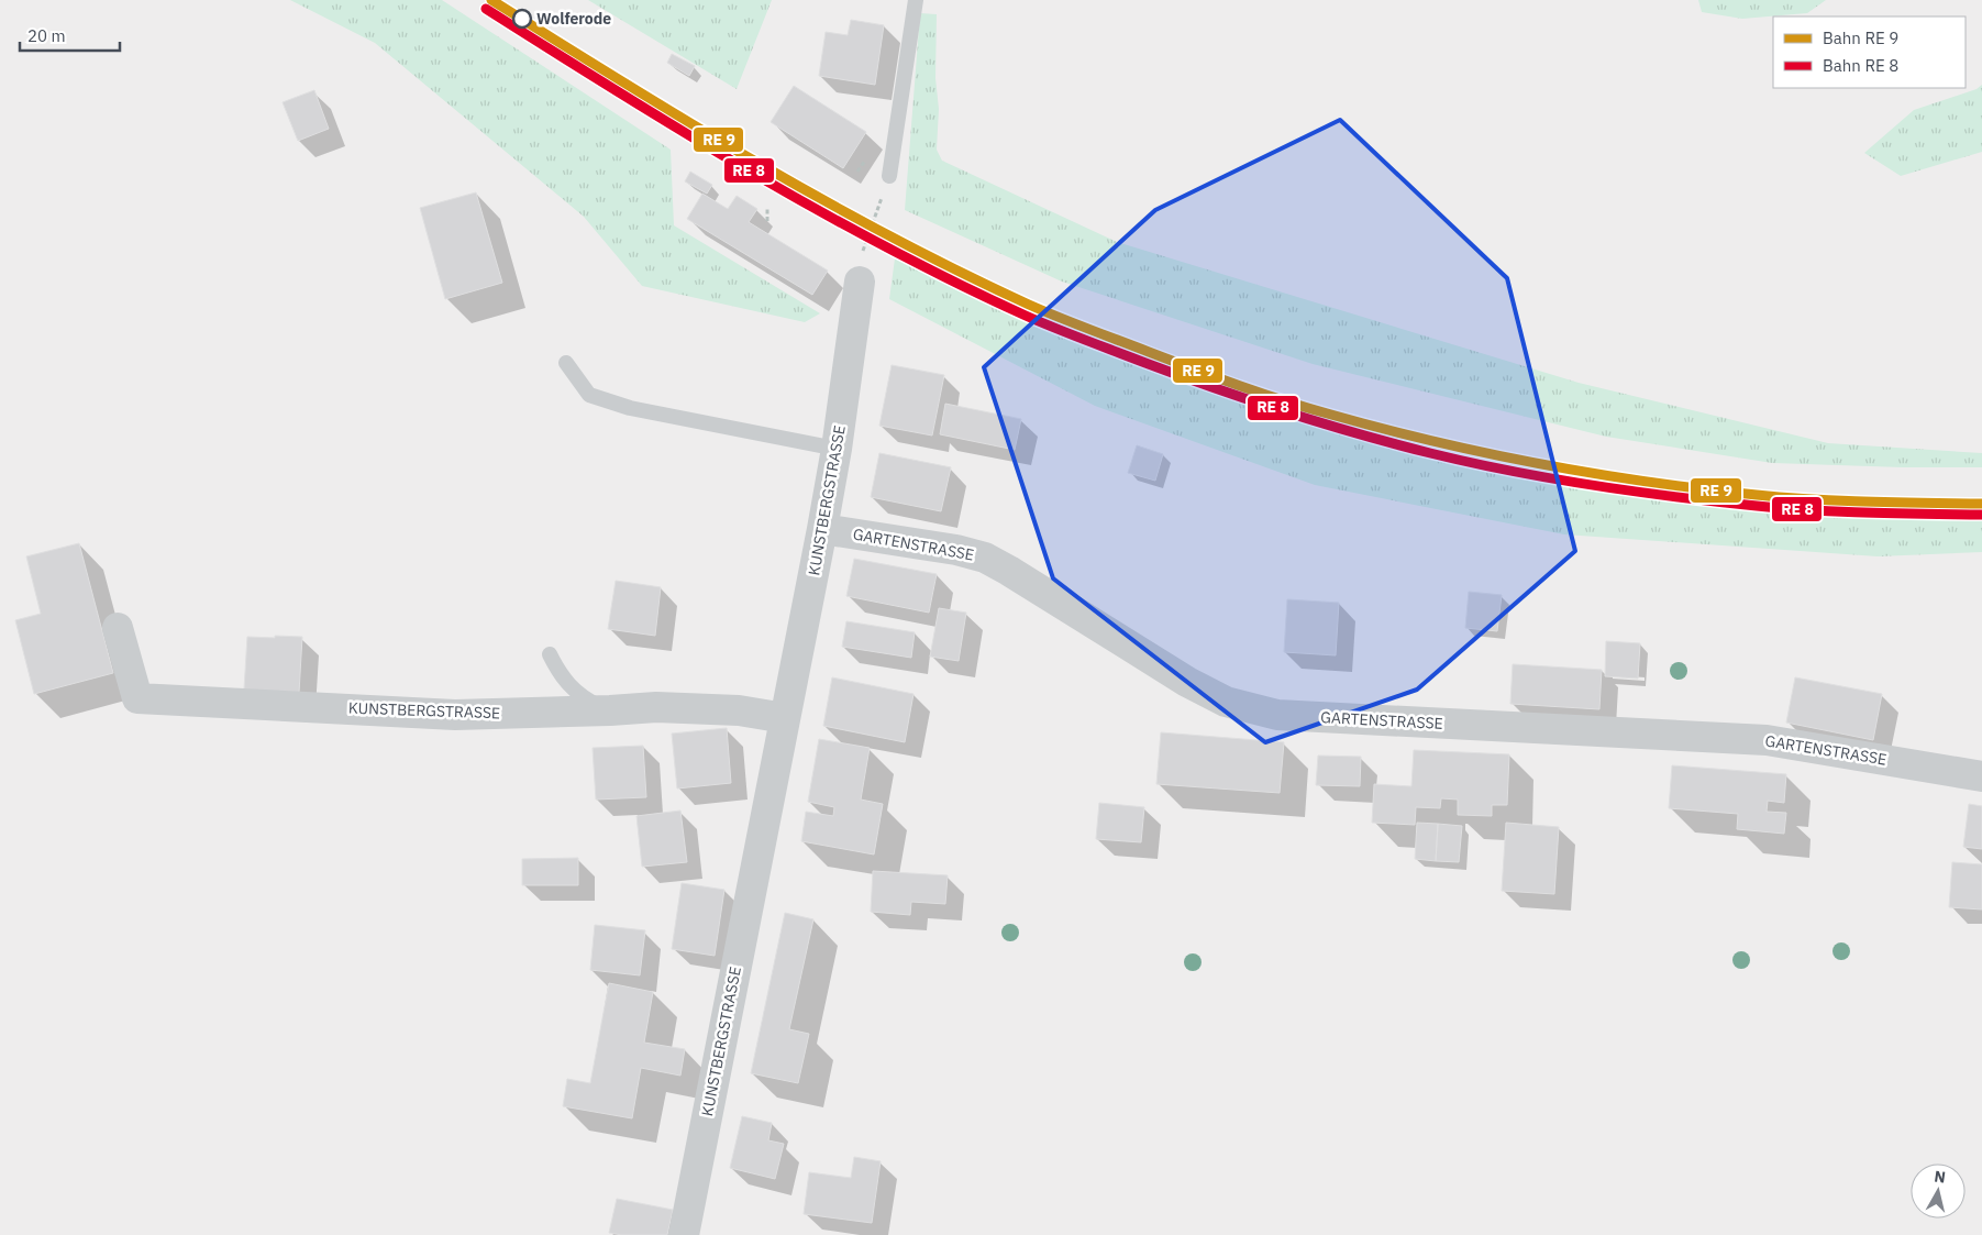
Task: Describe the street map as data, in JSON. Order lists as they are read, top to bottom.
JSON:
{
  "streets": {
    "street": ["KUNSTBERGSTRASSE", "GARTENSTRASSE"]
  },
  "crossings": [
    ["KUNSTBERGSTRASSE", "GARTENSTRASSE"]
  ],
  "places": ["Wolferode"],
  "legend": ["Bahn RE 9", "Bahn RE 8"],
  "scale_bar": "20 m",
  "north": "top"
}
